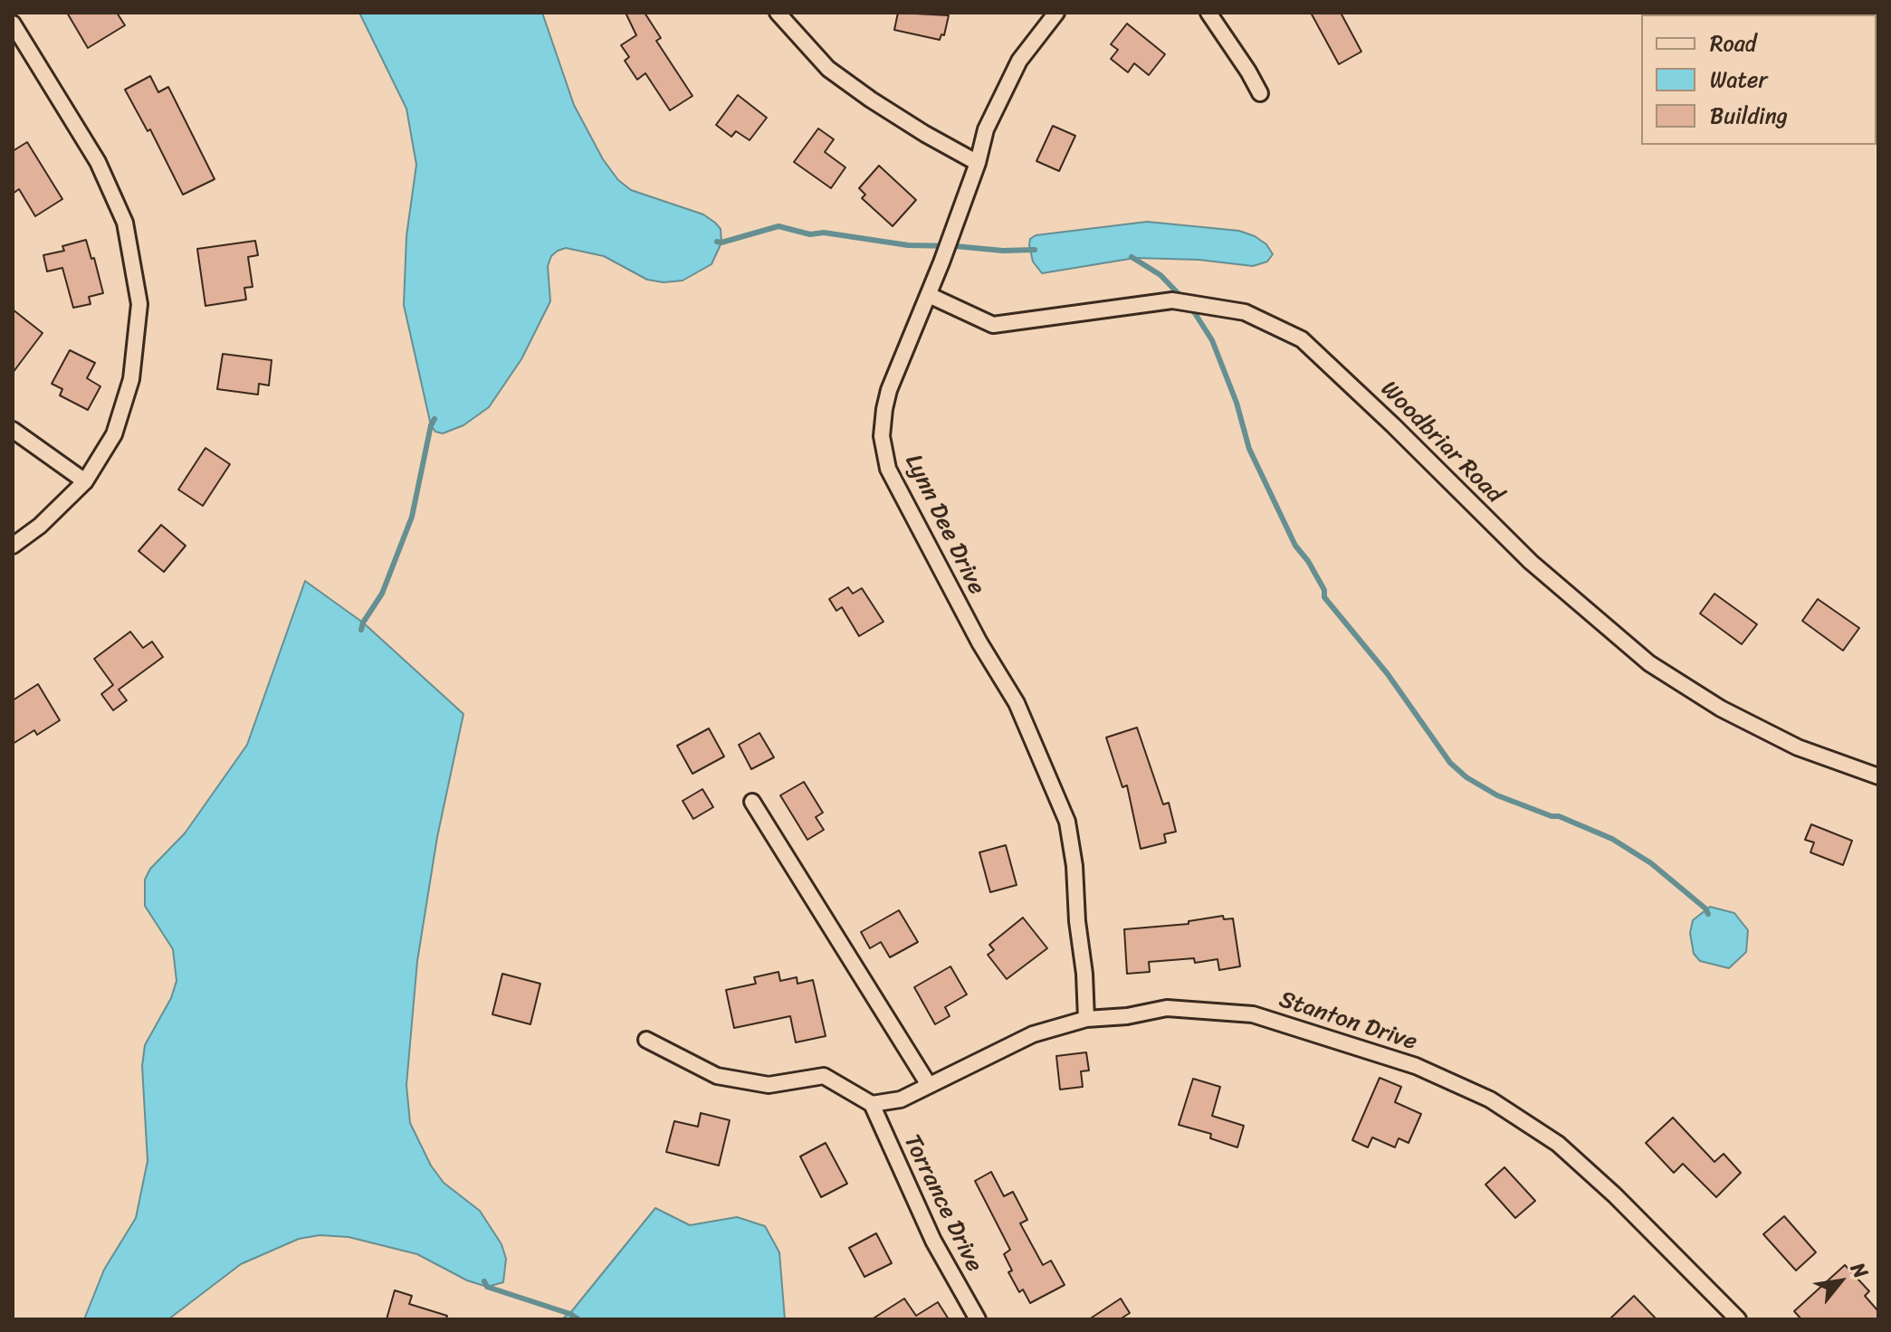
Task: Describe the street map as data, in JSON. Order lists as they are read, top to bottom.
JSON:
{
  "streets": {
    "street": [
      "Woodbriar Road",
      "Lynn Dee Drive",
      "Stanton Drive",
      "Torrance Drive"
    ]
  },
  "crossings": [
    ["Woodbriar Road", "Lynn Dee Drive"],
    ["Lynn Dee Drive", "Stanton Drive"],
    ["Stanton Drive", "Torrance Drive"]
  ],
  "legend": ["Road", "Water", "Building"],
  "north": "top right"
}
